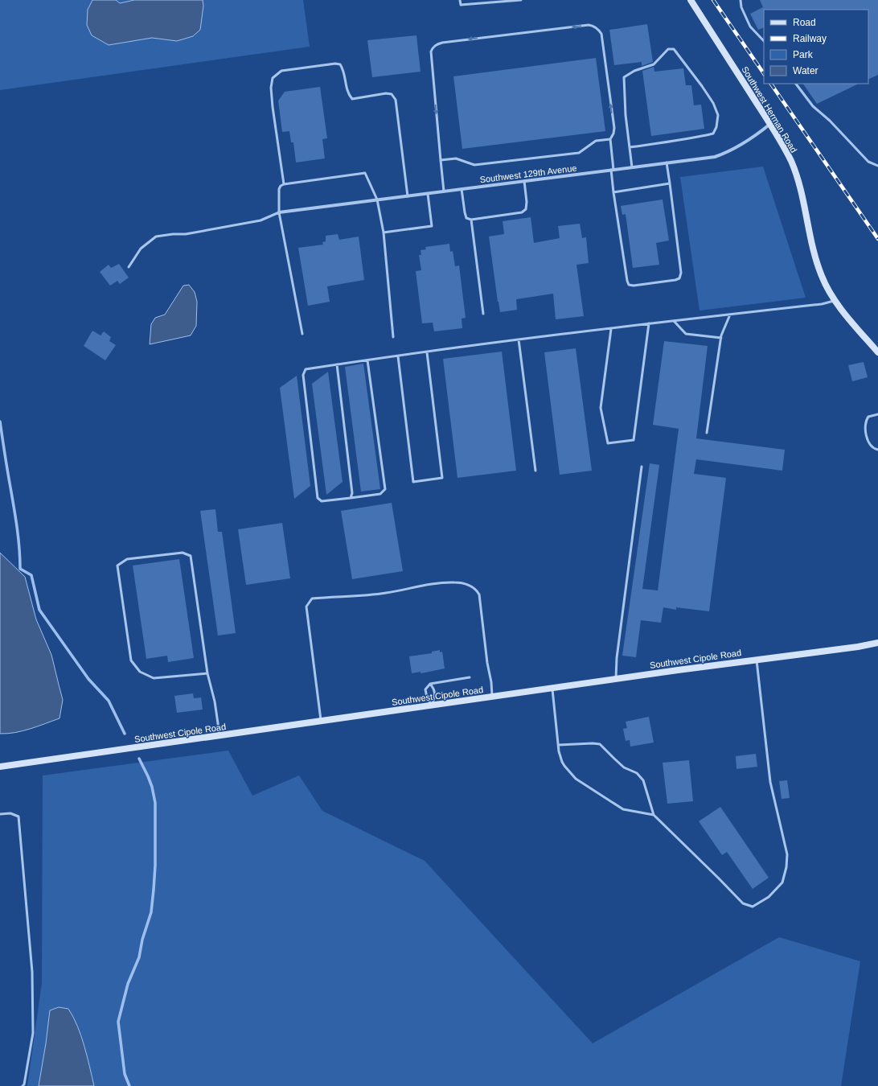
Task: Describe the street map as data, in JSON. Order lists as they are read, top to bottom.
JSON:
{
  "streets": {
    "street": ["Southwest Herman Road", "Southwest 129th Avenue", "Southwest Cipole Road"]
  },
  "crossings": [
    ["Southwest Herman Road", "Southwest 129th Avenue"]
  ],
  "legend": [
    "Road",
    "Railway",
    "Park",
    "Water"
  ]
}
